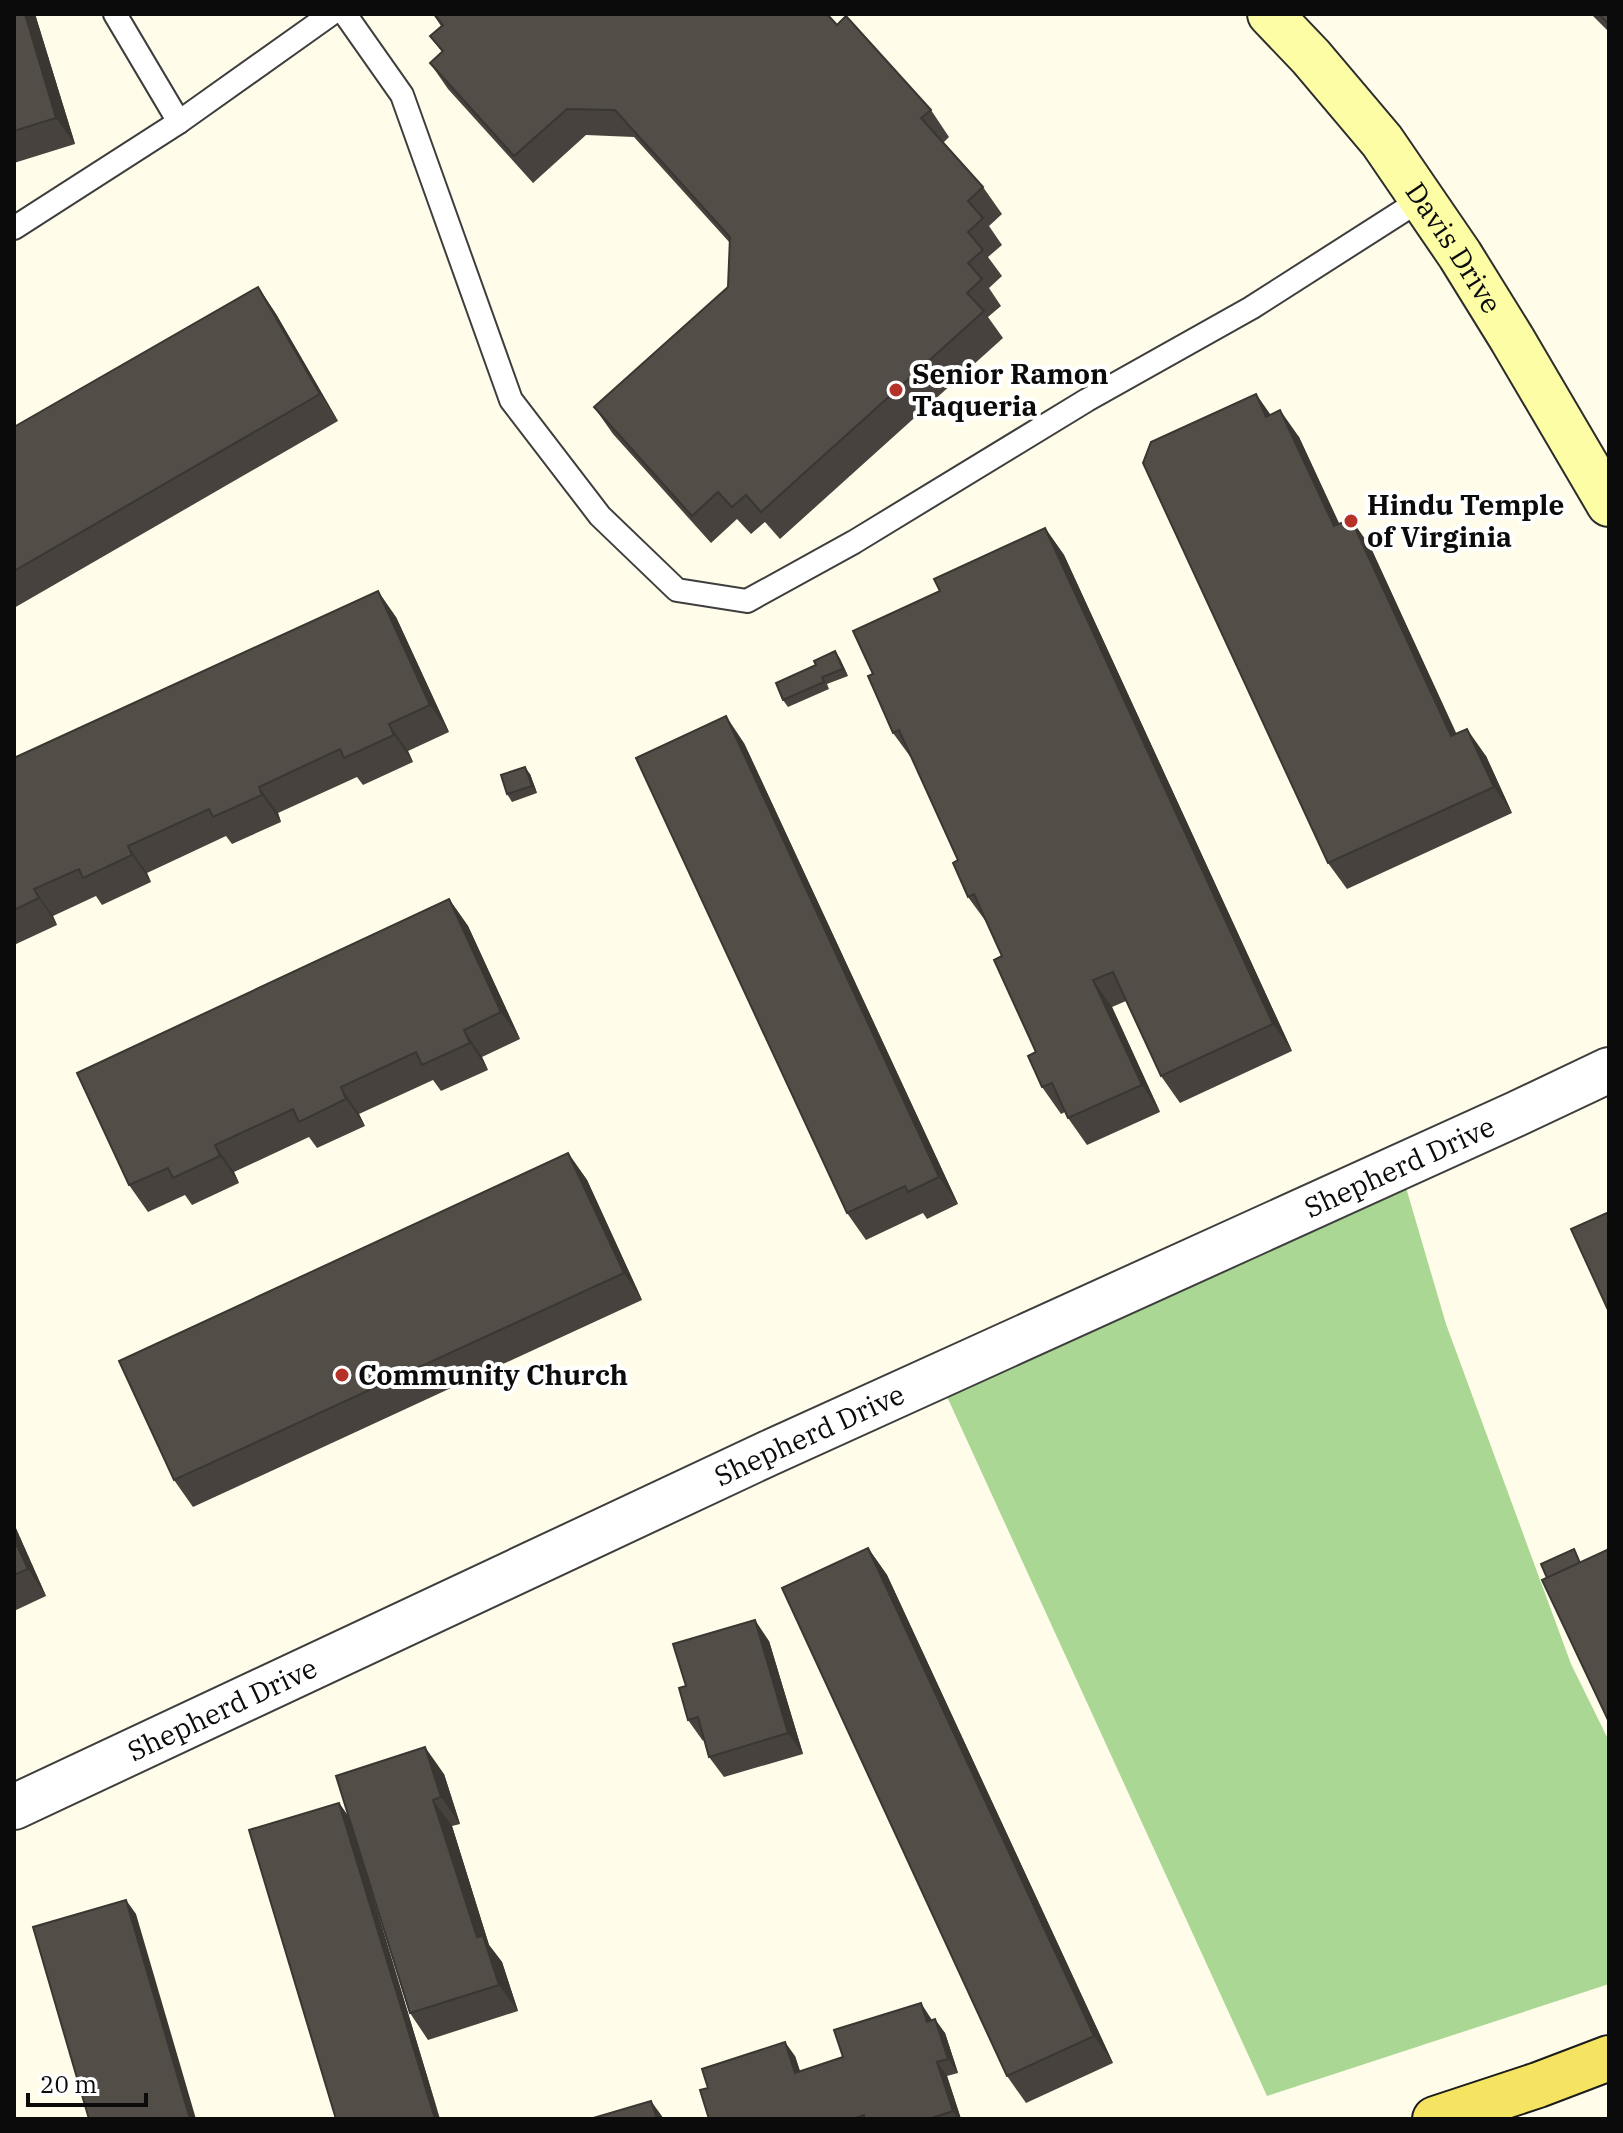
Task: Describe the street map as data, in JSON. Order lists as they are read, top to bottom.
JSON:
{
  "streets": {
    "main road": ["Davis Drive"],
    "street": ["Shepherd Drive"]
  },
  "places": ["Senior Ramon Taqueria", "Hindu Temple of Virginia", "Community Church"],
  "scale_bar": "20 m"
}
